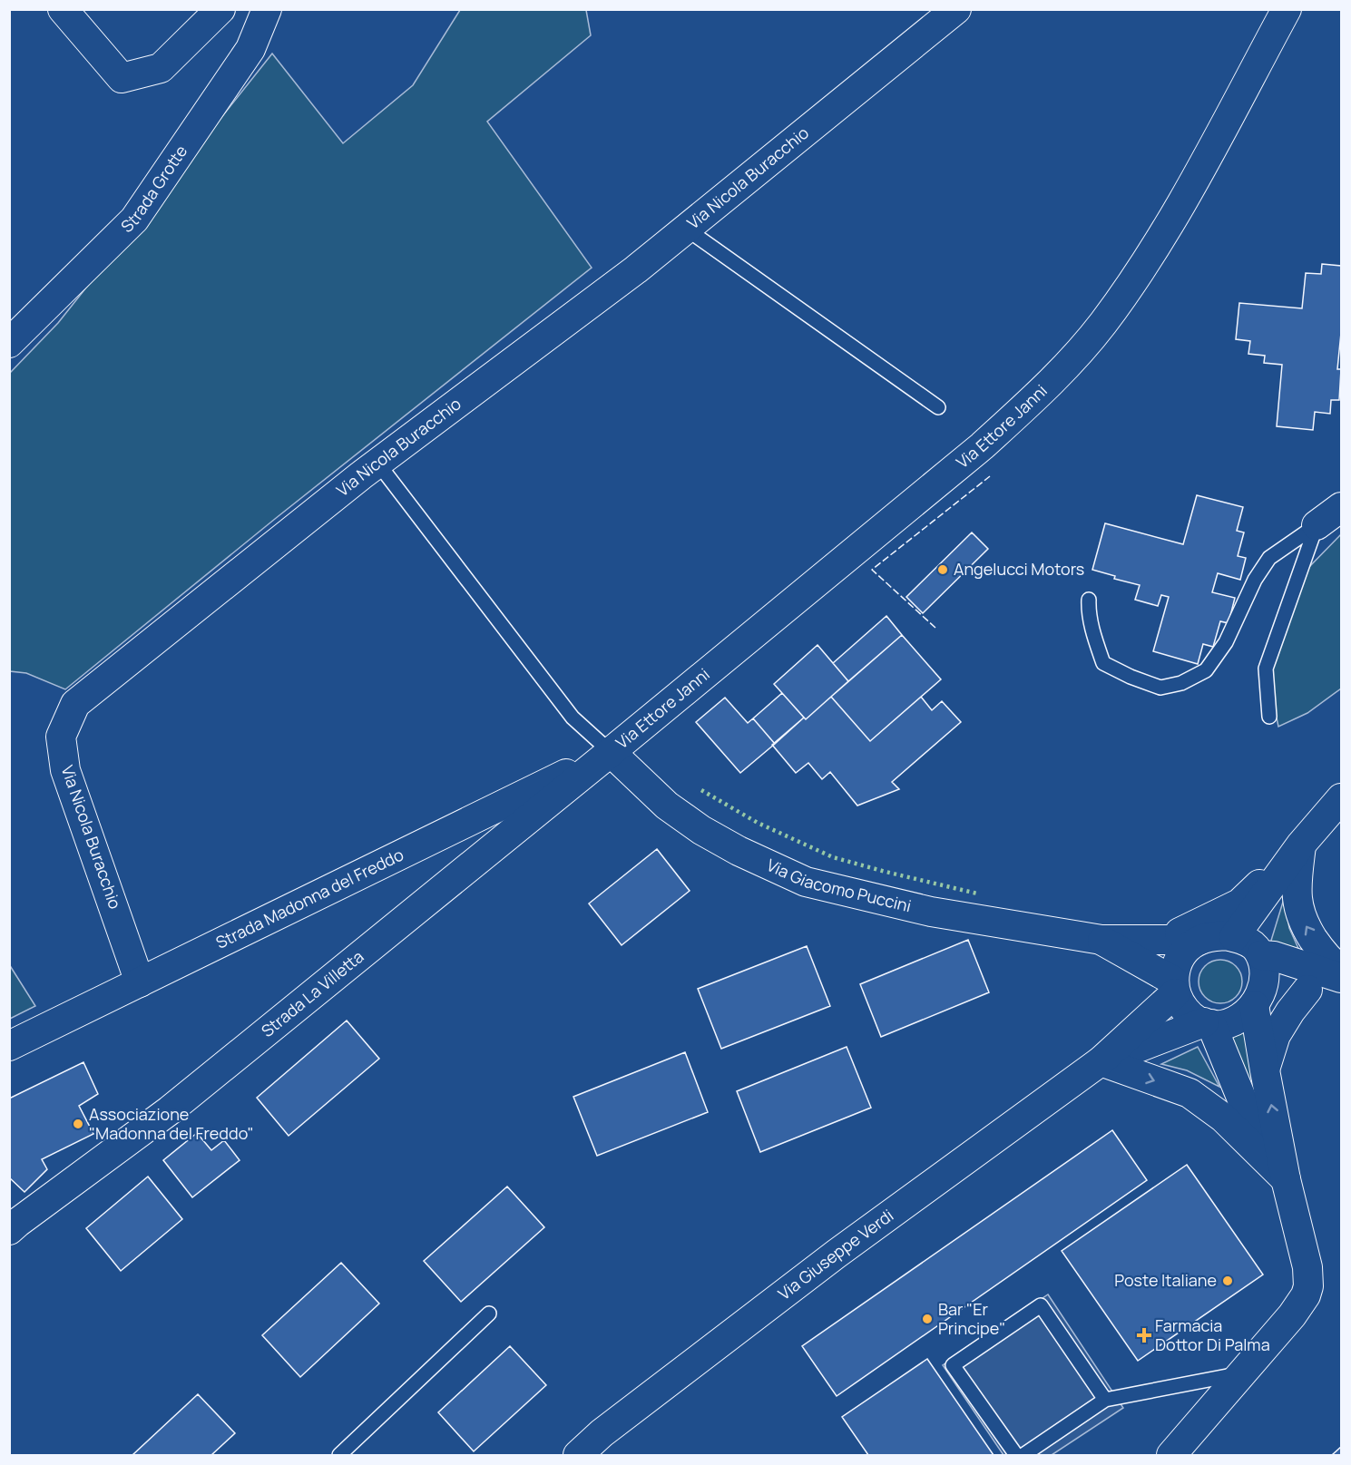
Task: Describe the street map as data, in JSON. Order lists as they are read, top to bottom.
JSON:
{
  "streets": {
    "street": [
      "Via Nicola Buracchio",
      "Strada Grotte",
      "Via Ettore Janni",
      "Via Giacomo Puccini",
      "Strada Madonna del Freddo",
      "Strada La Villetta",
      "Via Giuseppe Verdi"
    ]
  },
  "crossings": [
    ["Via Nicola Buracchio", "Strada Madonna del Freddo"],
    ["Via Ettore Janni", "Via Giacomo Puccini"],
    ["Via Ettore Janni", "Strada Madonna del Freddo"],
    ["Via Ettore Janni", "Strada La Villetta"],
    ["Via Giacomo Puccini", "Strada Madonna del Freddo"],
    ["Via Giacomo Puccini", "Strada La Villetta"],
    ["Via Giacomo Puccini", "Via Giuseppe Verdi"],
    ["Strada Madonna del Freddo", "Strada La Villetta"]
  ],
  "places": {
    "other": [
      "Angelucci Motors",
      "Associazione \"Madonna del Freddo\"",
      "Poste Italiane",
      "Bar \"Er Principe\""
    ],
    "health": ["Farmacia Dottor Di Palma"]
  }
}
